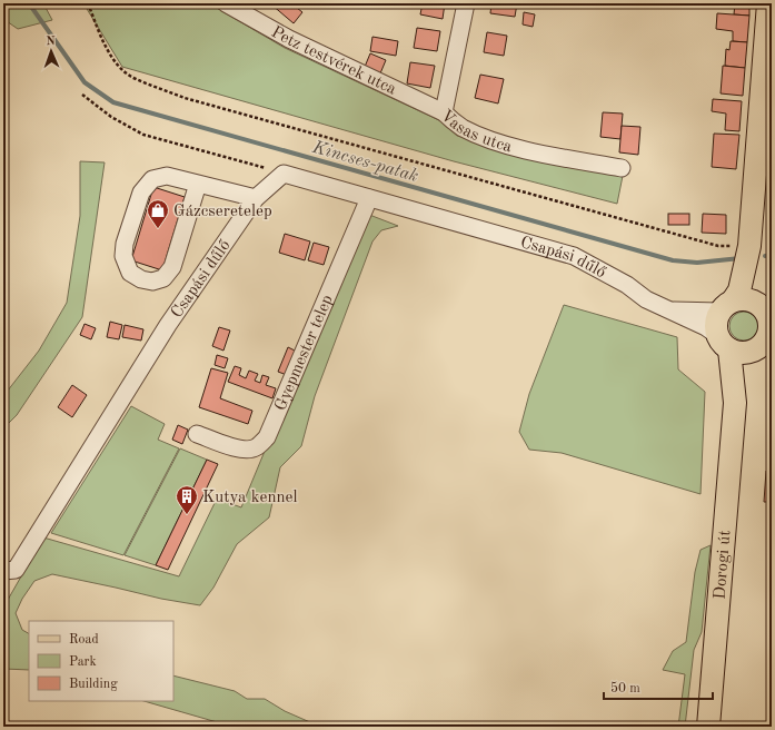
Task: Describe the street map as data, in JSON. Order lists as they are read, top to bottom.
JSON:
{
  "streets": {
    "main road": ["Dorogi út"],
    "street": [
      "Petz testvérek utca",
      "Vasas utca",
      "Csapási dűlő",
      "Gyepmester telep"
    ]
  },
  "crossings": [
    ["Petz testvérek utca", "Vasas utca"],
    ["Csapási dűlő", "Gyepmester telep"],
    ["Csapási dűlő", "Dorogi út"]
  ],
  "water": ["Kincses-patak"],
  "places": {
    "shop": ["Gázcseretelep"],
    "building": ["Kutya kennel"]
  },
  "legend": ["Road", "Park", "Building"],
  "scale_bar": "50 m",
  "north": "top"
}
